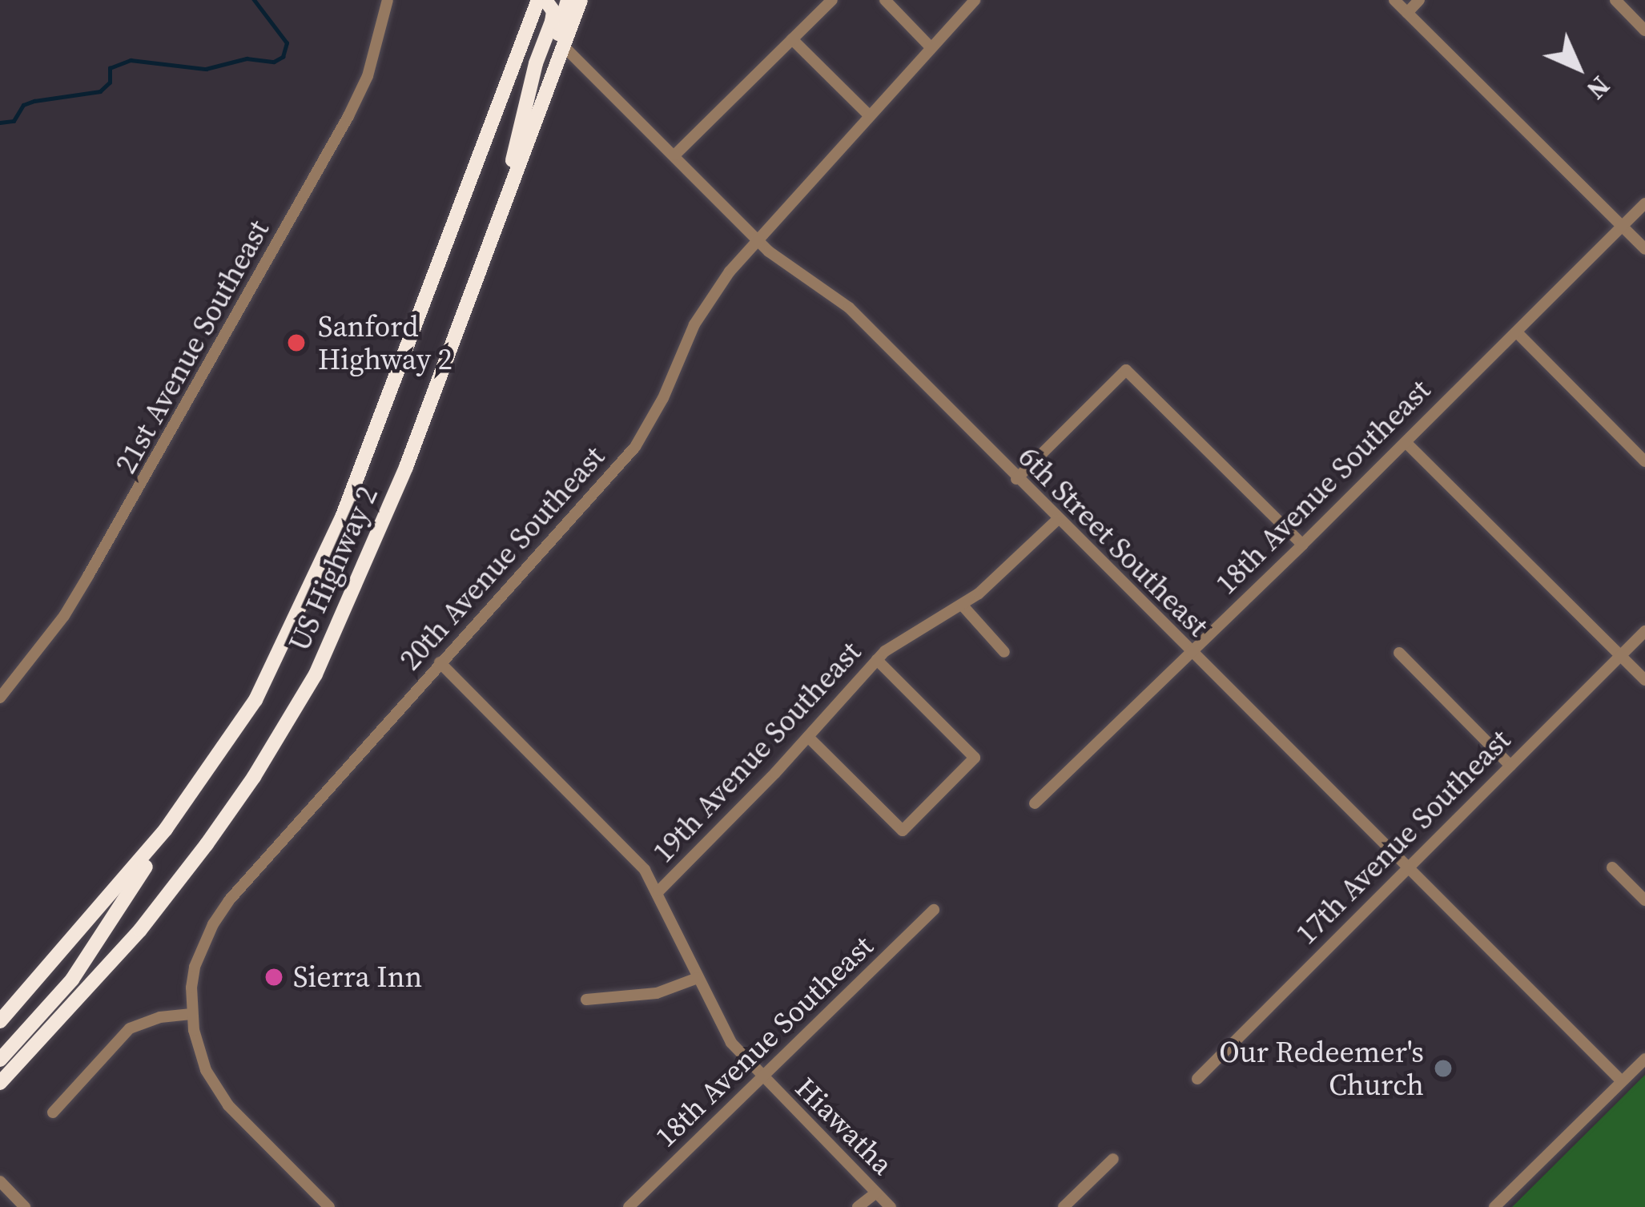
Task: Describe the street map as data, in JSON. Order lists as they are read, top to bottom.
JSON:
{
  "streets": {
    "highway": ["US Highway 2"],
    "street": [
      "21st Avenue Southeast",
      "18th Avenue Southeast",
      "6th Street Southeast",
      "20th Avenue Southeast",
      "19th Avenue Southeast",
      "17th Avenue Southeast",
      "Hiawatha"
    ]
  },
  "crossings": [
    ["18th Avenue Southeast", "6th Street Southeast"],
    ["18th Avenue Southeast", "19th Avenue Southeast"],
    ["18th Avenue Southeast", "Hiawatha"],
    ["6th Street Southeast", "20th Avenue Southeast"],
    ["6th Street Southeast", "US Highway 2"],
    ["6th Street Southeast", "19th Avenue Southeast"],
    ["6th Street Southeast", "17th Avenue Southeast"],
    ["19th Avenue Southeast", "Hiawatha"]
  ],
  "places": ["Sanford Highway 2", "Sierra Inn", "Our Redeemer's Church"],
  "north": "bottom right"
}
